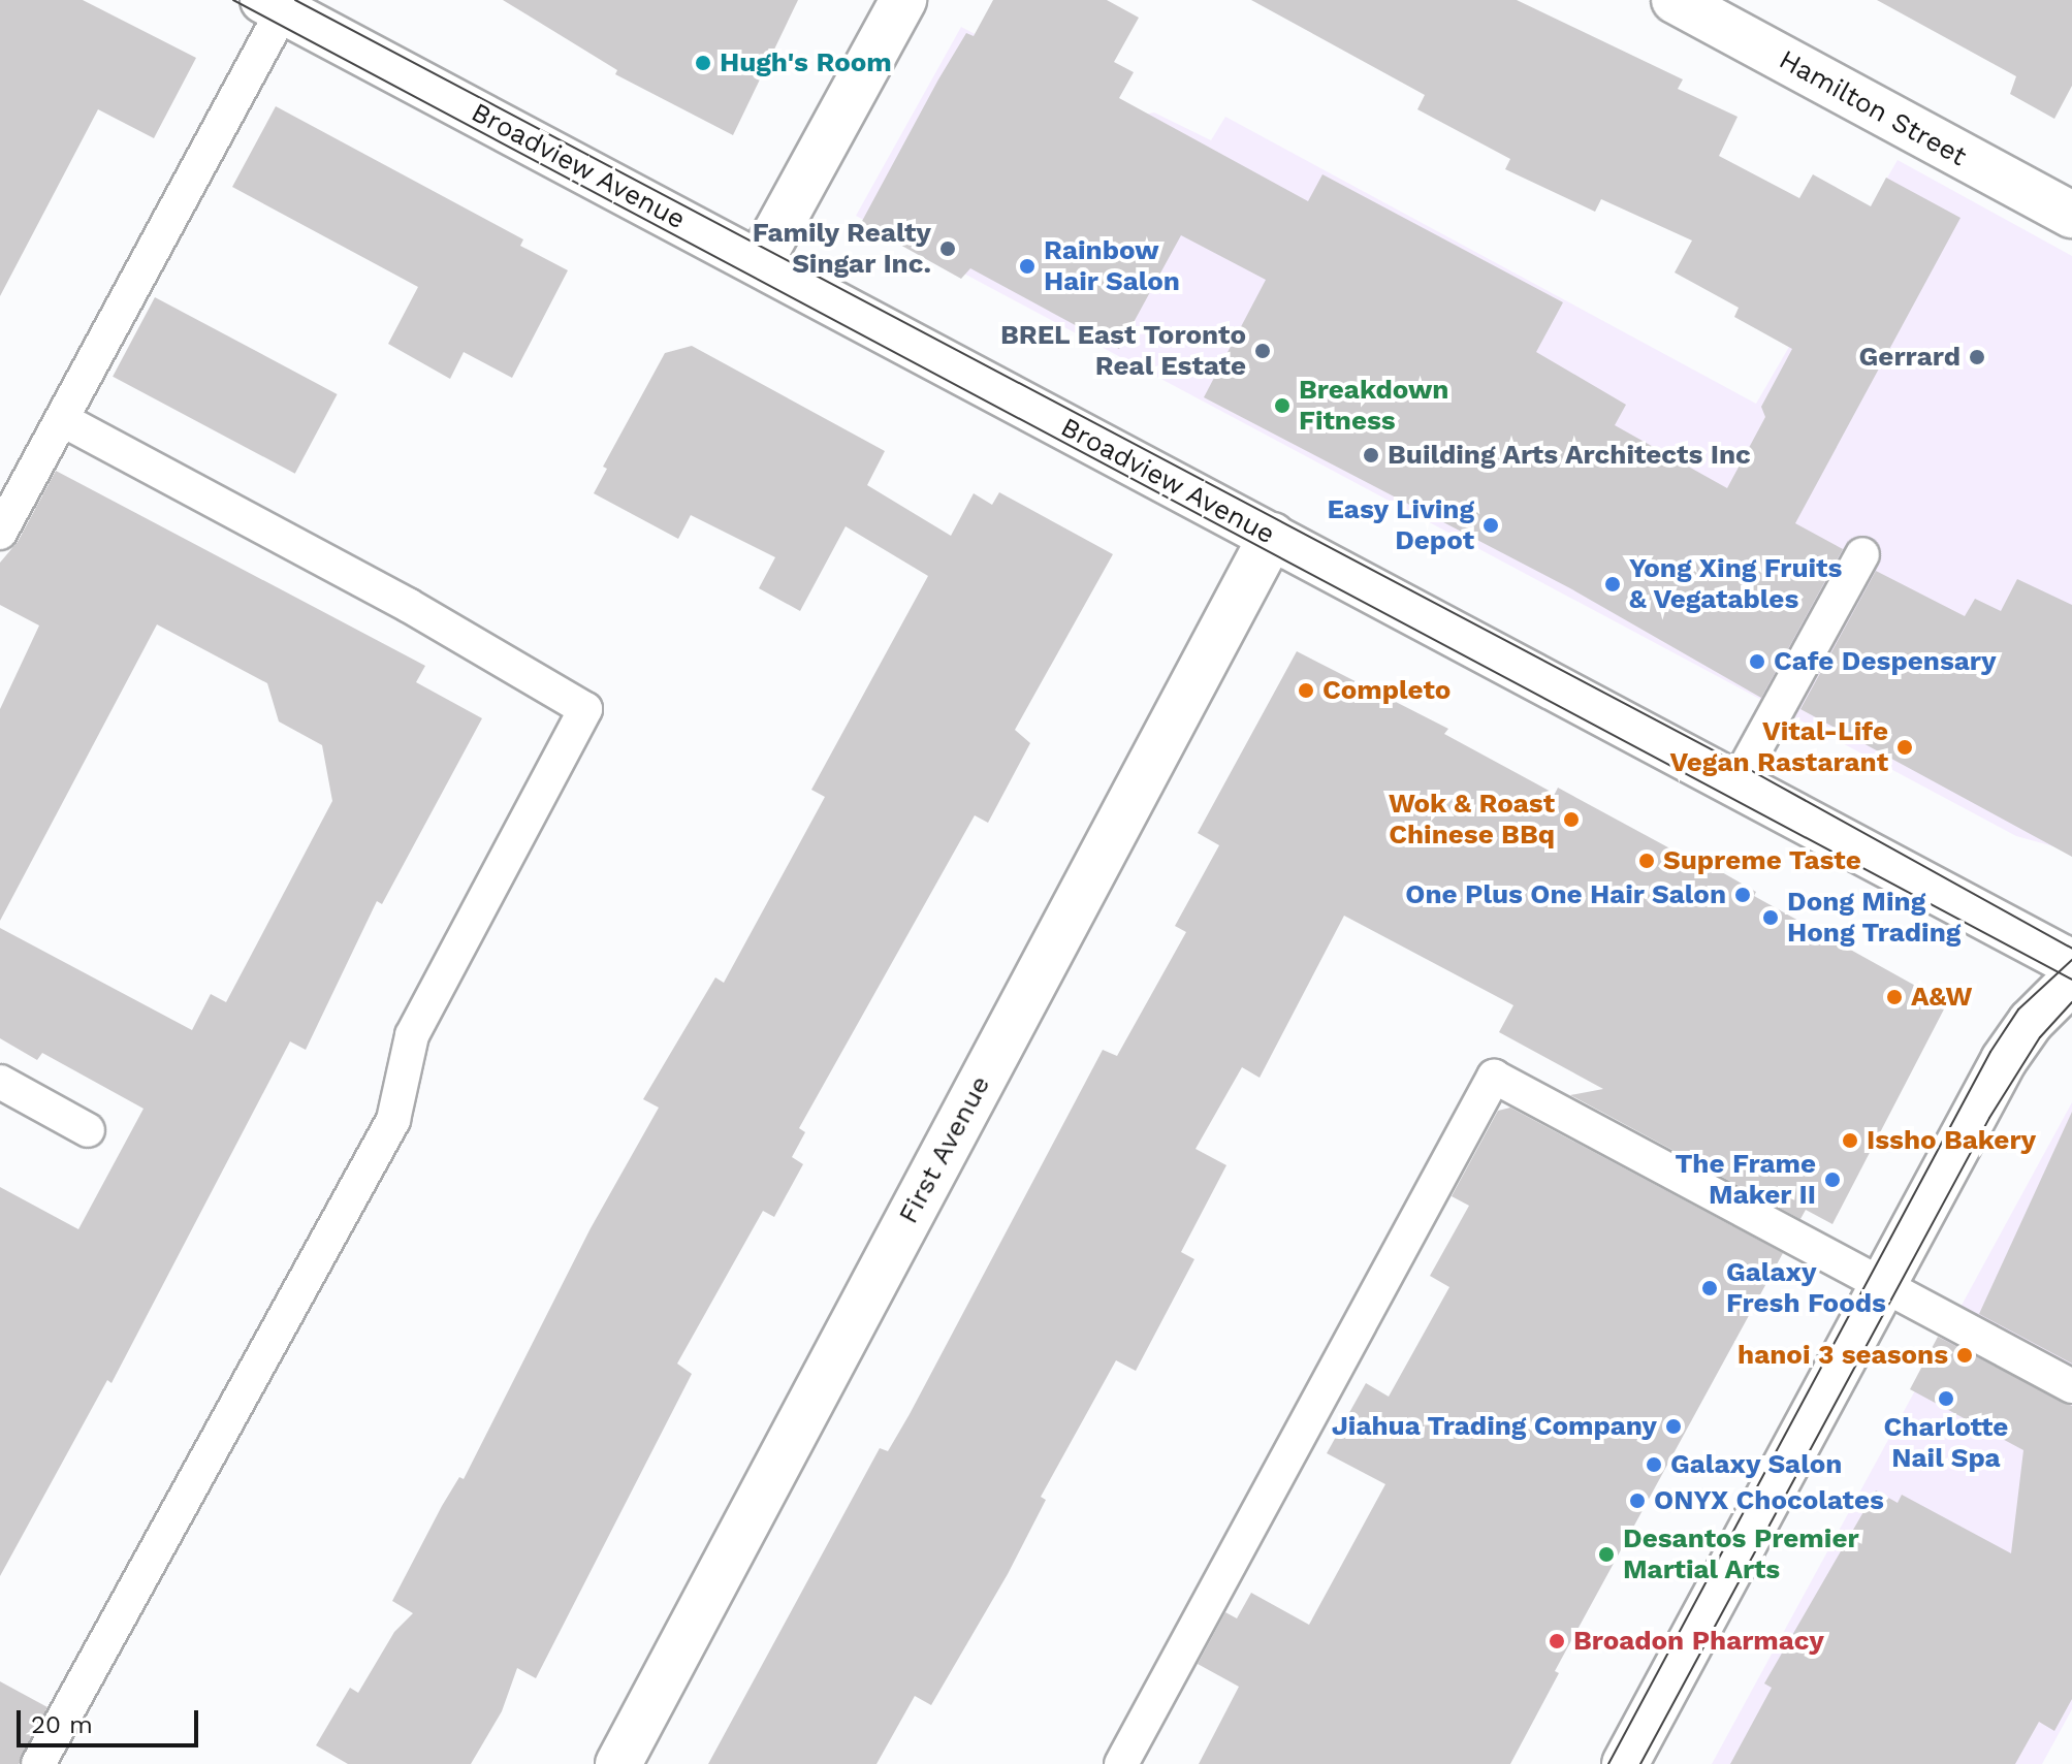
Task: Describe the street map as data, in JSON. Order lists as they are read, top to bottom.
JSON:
{
  "streets": {
    "main road": ["Hamilton Street", "Broadview Avenue", "First Avenue"]
  },
  "crossings": [
    ["Broadview Avenue", "First Avenue"]
  ],
  "places": [
    "Hugh's Room",
    "Family Realty Singar Inc.",
    "Rainbow Hair Salon",
    "BREL East Toronto Real Estate",
    "Gerrard",
    "Breakdown Fitness",
    "Building Arts Architects Inc",
    "Easy Living Depot",
    "Yong Xing Fruits & Vegatables",
    "Cafe Despensary",
    "Completo",
    "Vital-Life Vegan Rastarant",
    "Wok & Roast Chinese BBq",
    "Supreme Taste",
    "One Plus One Hair Salon",
    "Dong Ming Hong Trading",
    "A&W",
    "Issho Bakery",
    "The Frame Maker II",
    "Galaxy Fresh Foods",
    "hanoi 3 seasons",
    "Charlotte Nail Spa",
    "Jiahua Trading Company",
    "Galaxy Salon",
    "ONYX Chocolates",
    "Desantos Premier Martial Arts",
    "Broadon Pharmacy"
  ],
  "scale_bar": "20 m"
}
